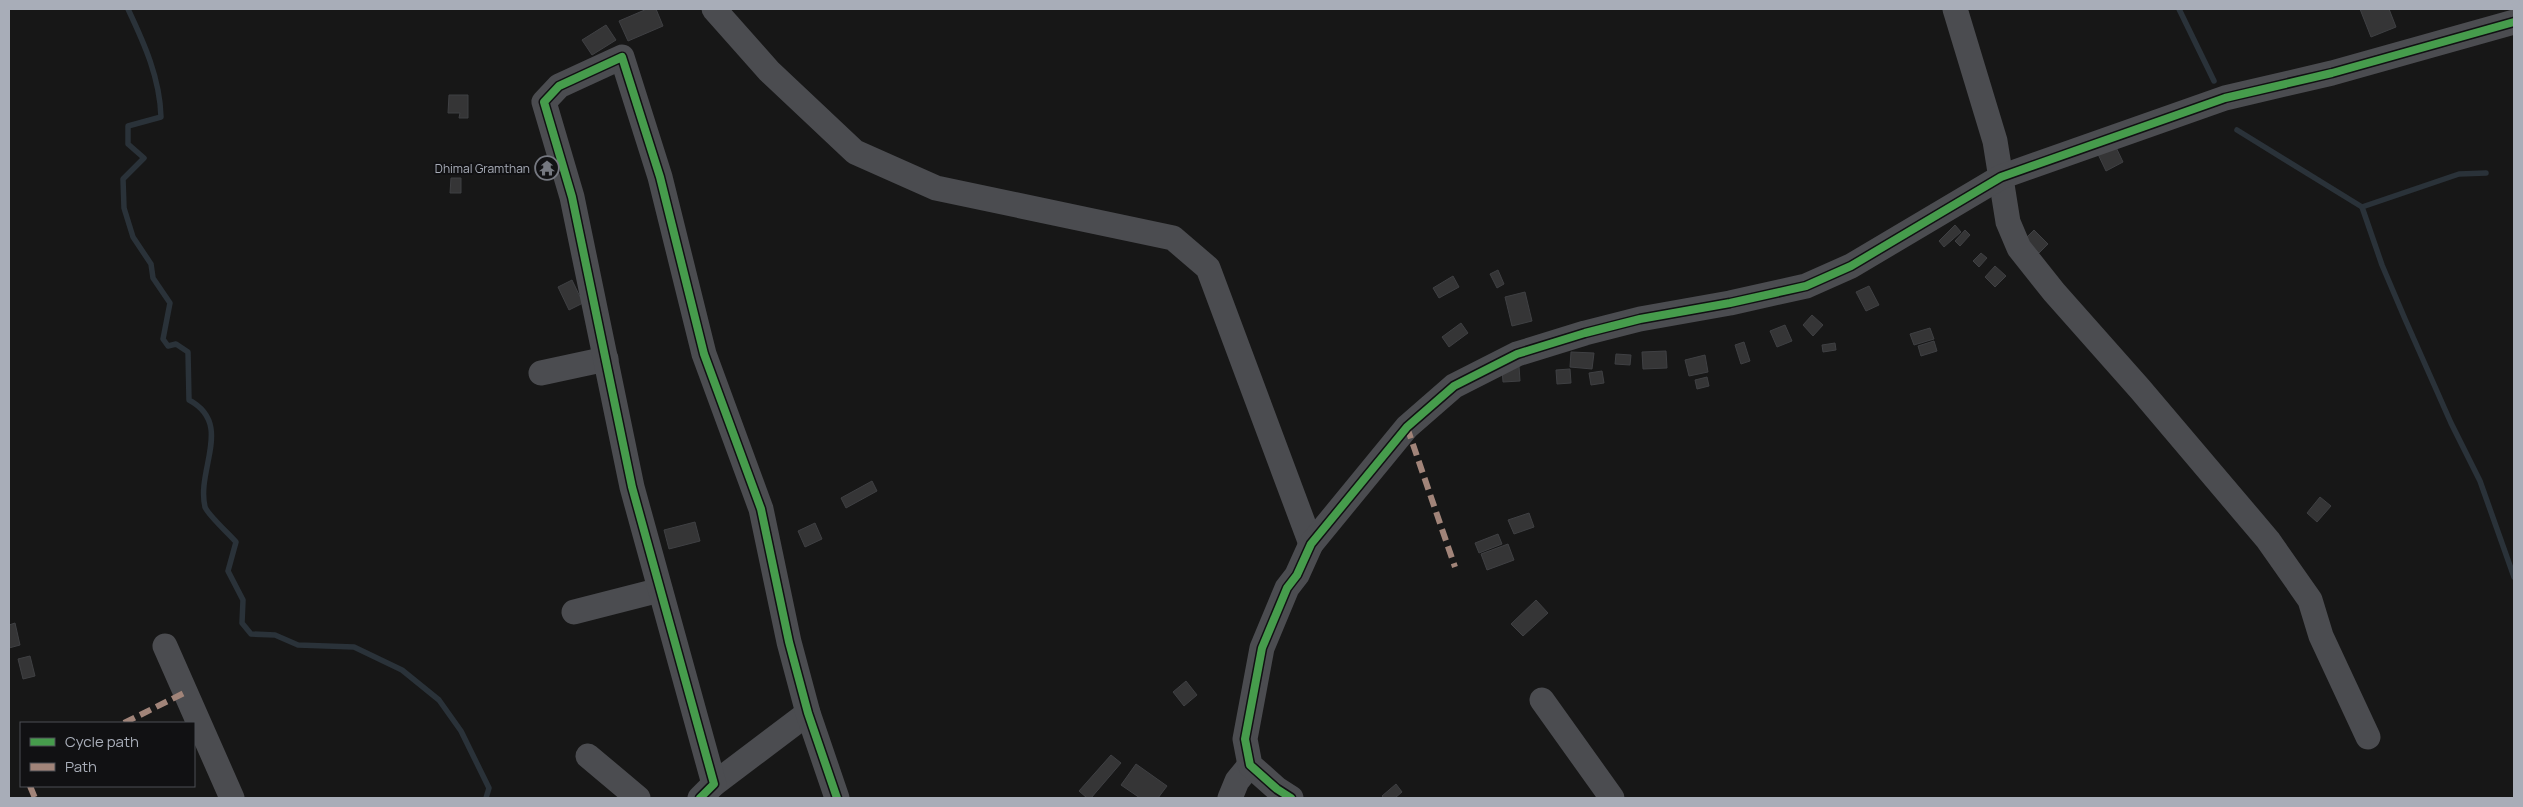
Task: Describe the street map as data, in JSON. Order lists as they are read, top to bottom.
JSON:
{
  "places": {
    "temple": ["Dhimal Gramthan"]
  },
  "legend": ["Cycle path", "Path"]
}
